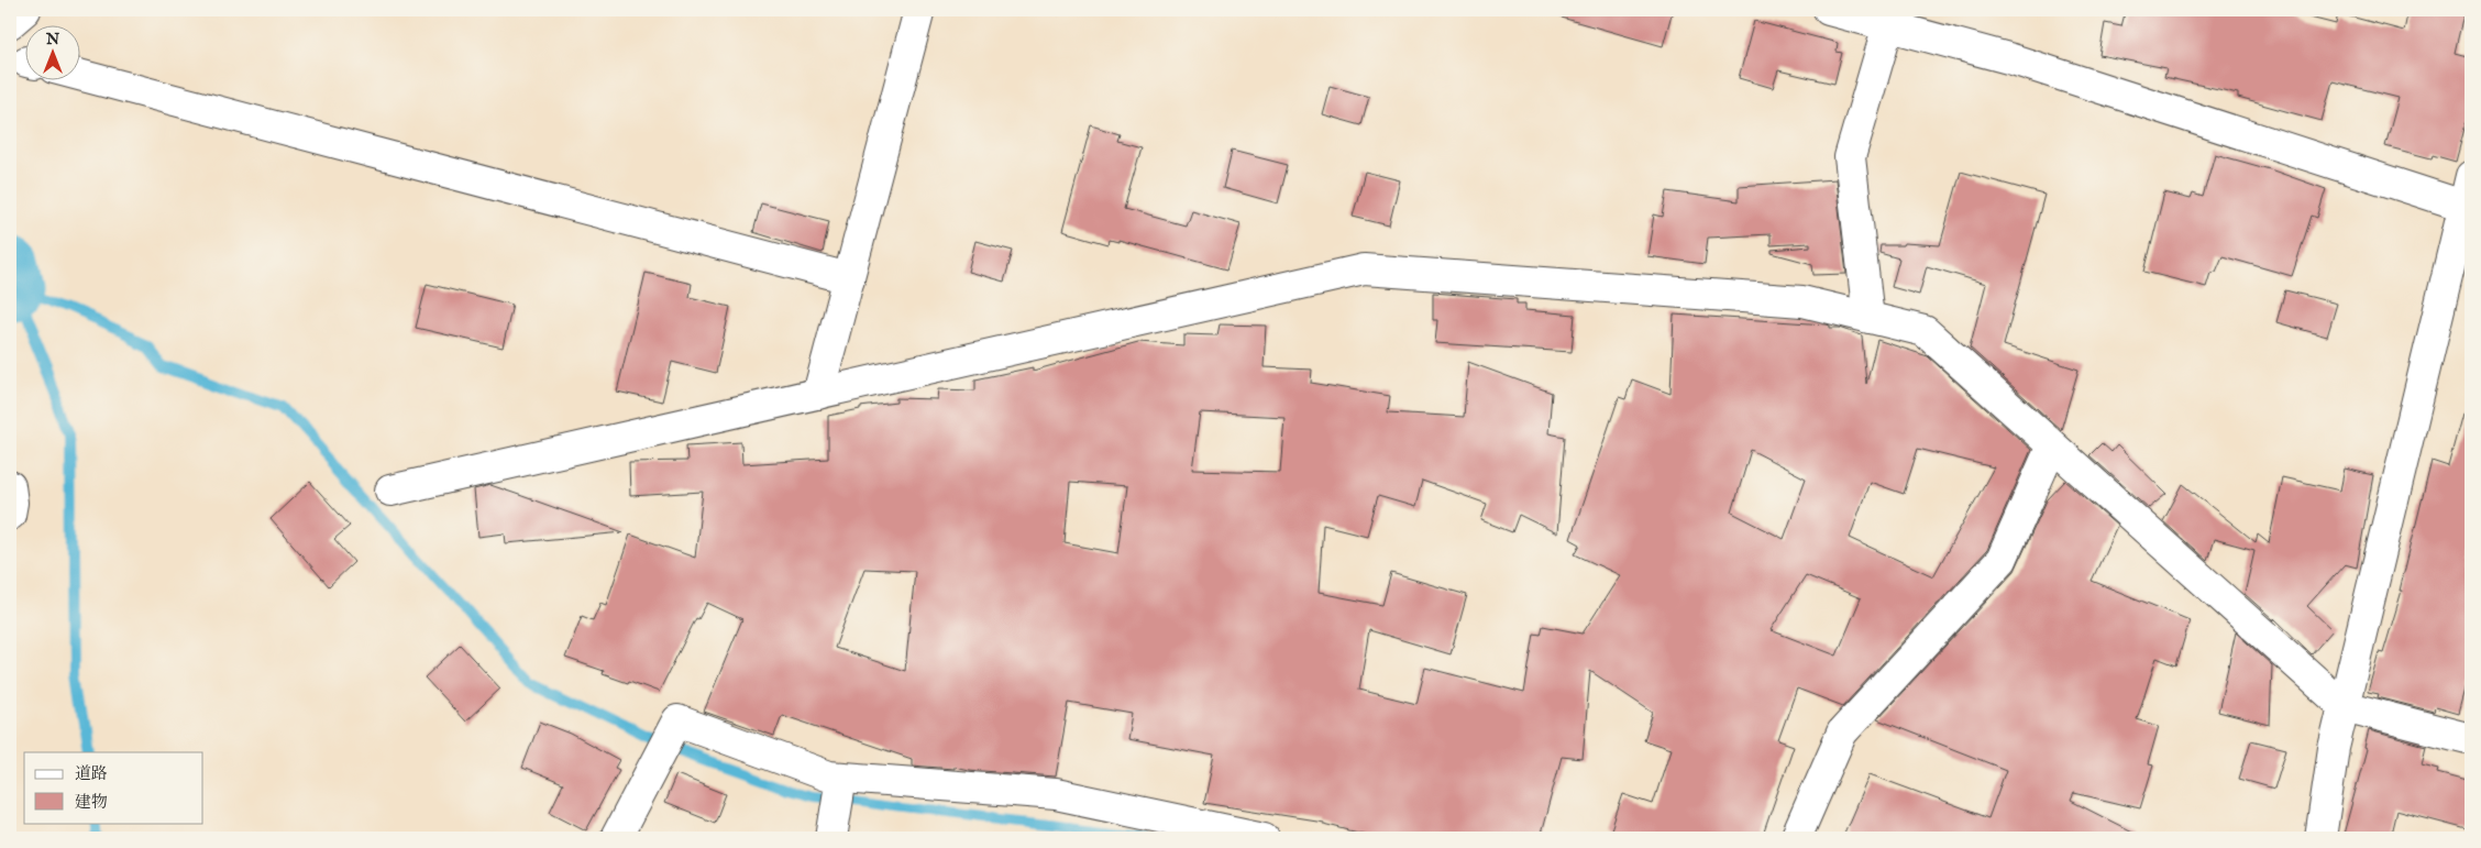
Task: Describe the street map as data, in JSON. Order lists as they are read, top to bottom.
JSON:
{
  "legend": ["道路", "建物"],
  "north": "top"
}
